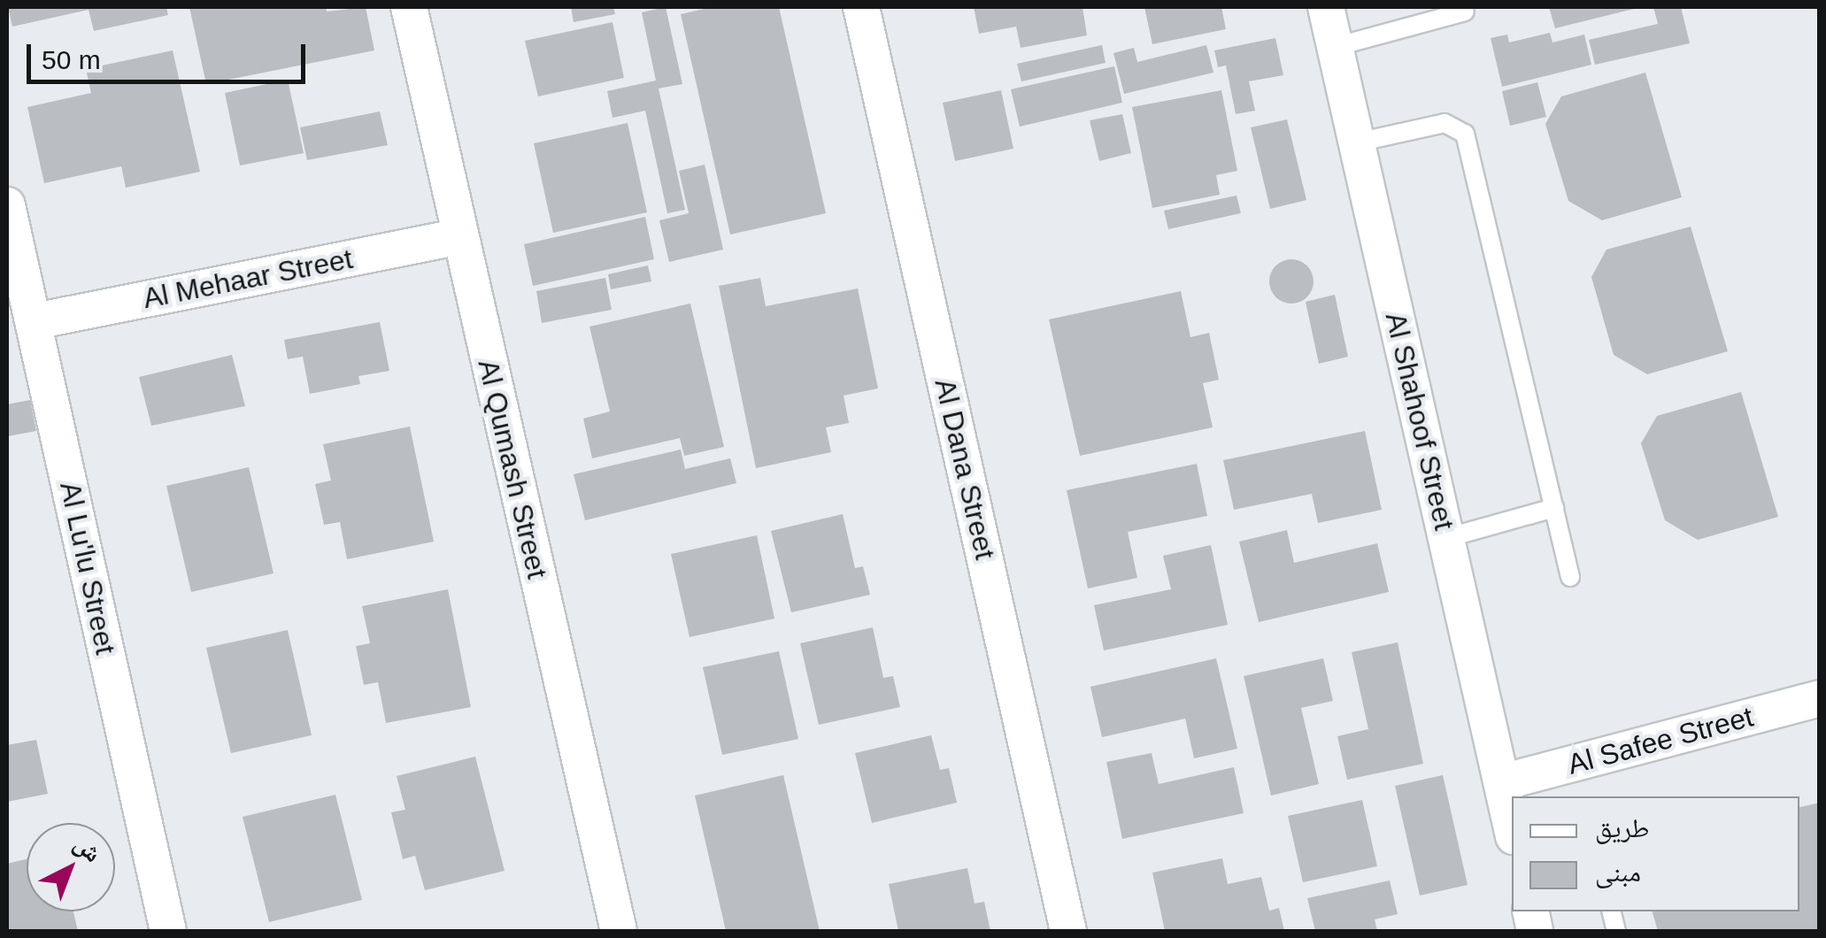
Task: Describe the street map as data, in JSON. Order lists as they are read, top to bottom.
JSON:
{
  "streets": {
    "street": [
      "Al Mehaar Street",
      "Al Shahoof Street",
      "Al Qumash Street",
      "Al Dana Street",
      "Al Lu'lu Street",
      "Al Safee Street"
    ]
  },
  "crossings": [
    ["Al Mehaar Street", "Al Qumash Street"],
    ["Al Mehaar Street", "Al Lu'lu Street"],
    ["Al Shahoof Street", "Al Safee Street"]
  ],
  "legend": ["طريق", "مبنى"],
  "scale_bar": "50 m",
  "north": "top right"
}
